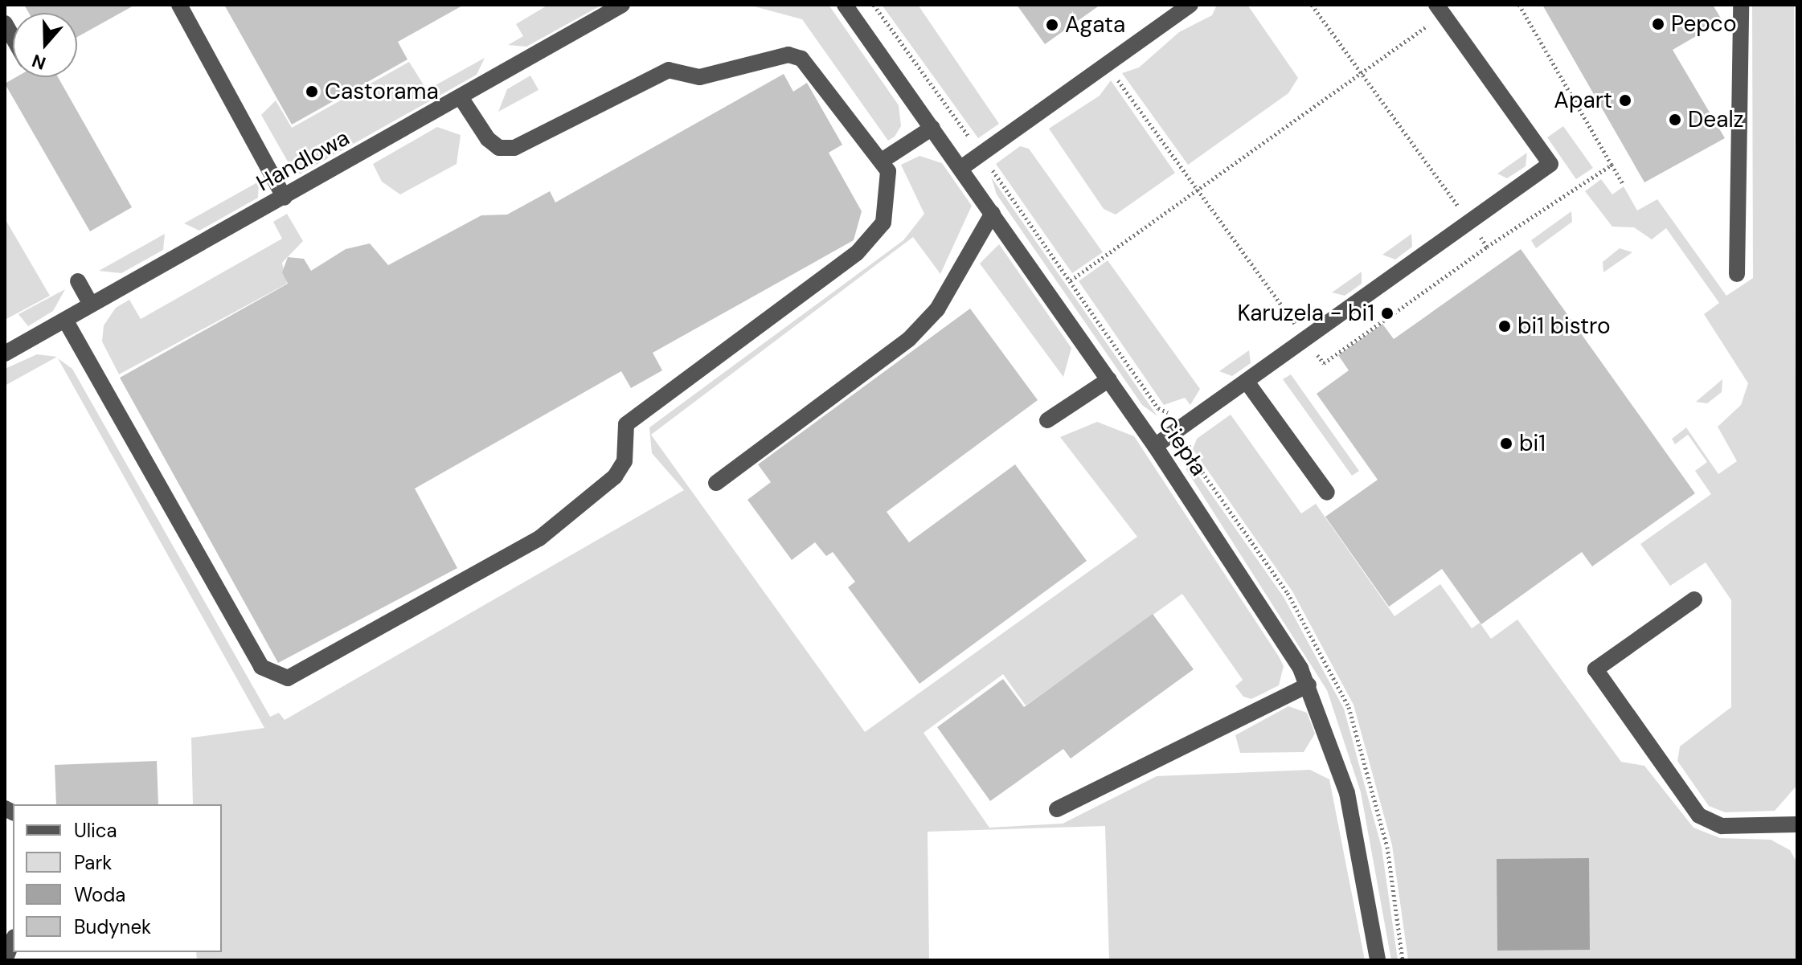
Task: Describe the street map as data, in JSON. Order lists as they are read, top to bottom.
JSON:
{
  "streets": {
    "street": ["Handlowa", "Ciepła"]
  },
  "places": [
    "Pepco",
    "Agata",
    "Castorama",
    "Apart",
    "Dealz",
    "Karuzela - bi1",
    "bi1 bistro",
    "bi1"
  ],
  "legend": [
    "Ulica",
    "Park",
    "Woda",
    "Budynek"
  ],
  "north": "bottom"
}
